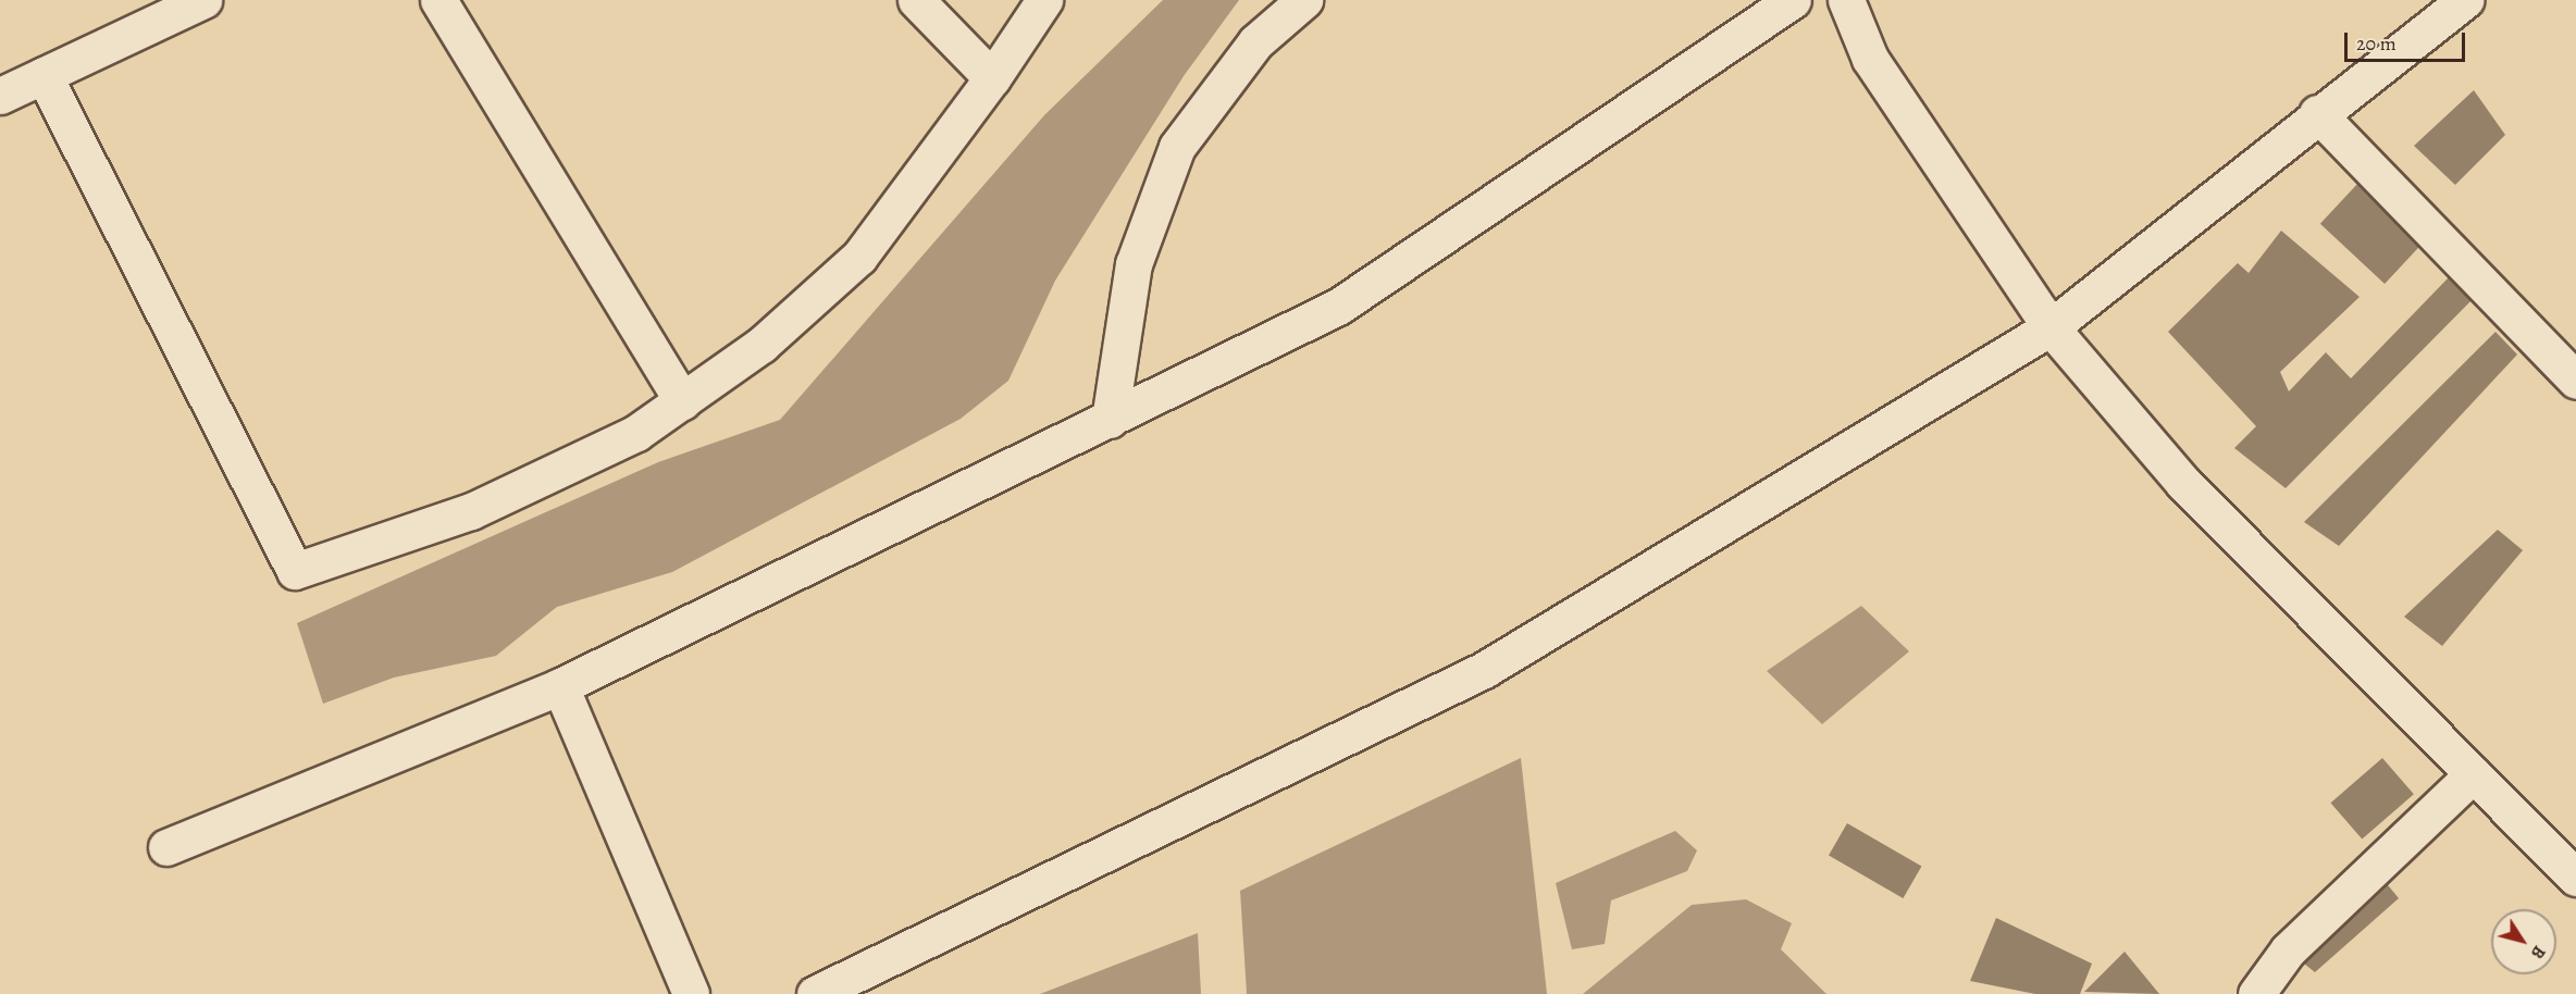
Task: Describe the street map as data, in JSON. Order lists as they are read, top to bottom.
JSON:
{
  "scale_bar": "20 m",
  "north": "bottom right"
}
